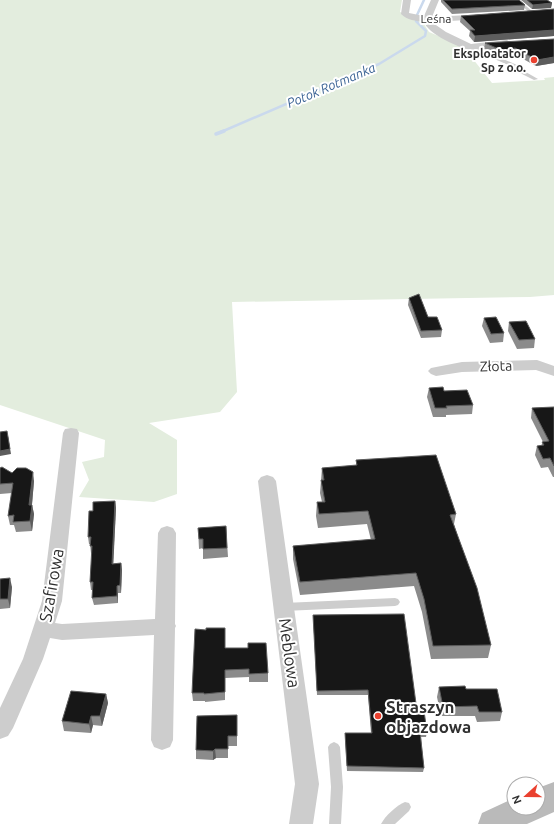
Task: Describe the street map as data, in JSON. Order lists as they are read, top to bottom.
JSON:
{
  "streets": {
    "street": [
      "Leśna",
      "Złota",
      "Szafirowa",
      "Meblowa"
    ]
  },
  "water": ["Potok Rotmanka"],
  "places": ["Eksploatator Sp z o.o.", "Straszyn objazdowa"],
  "north": "left"
}
